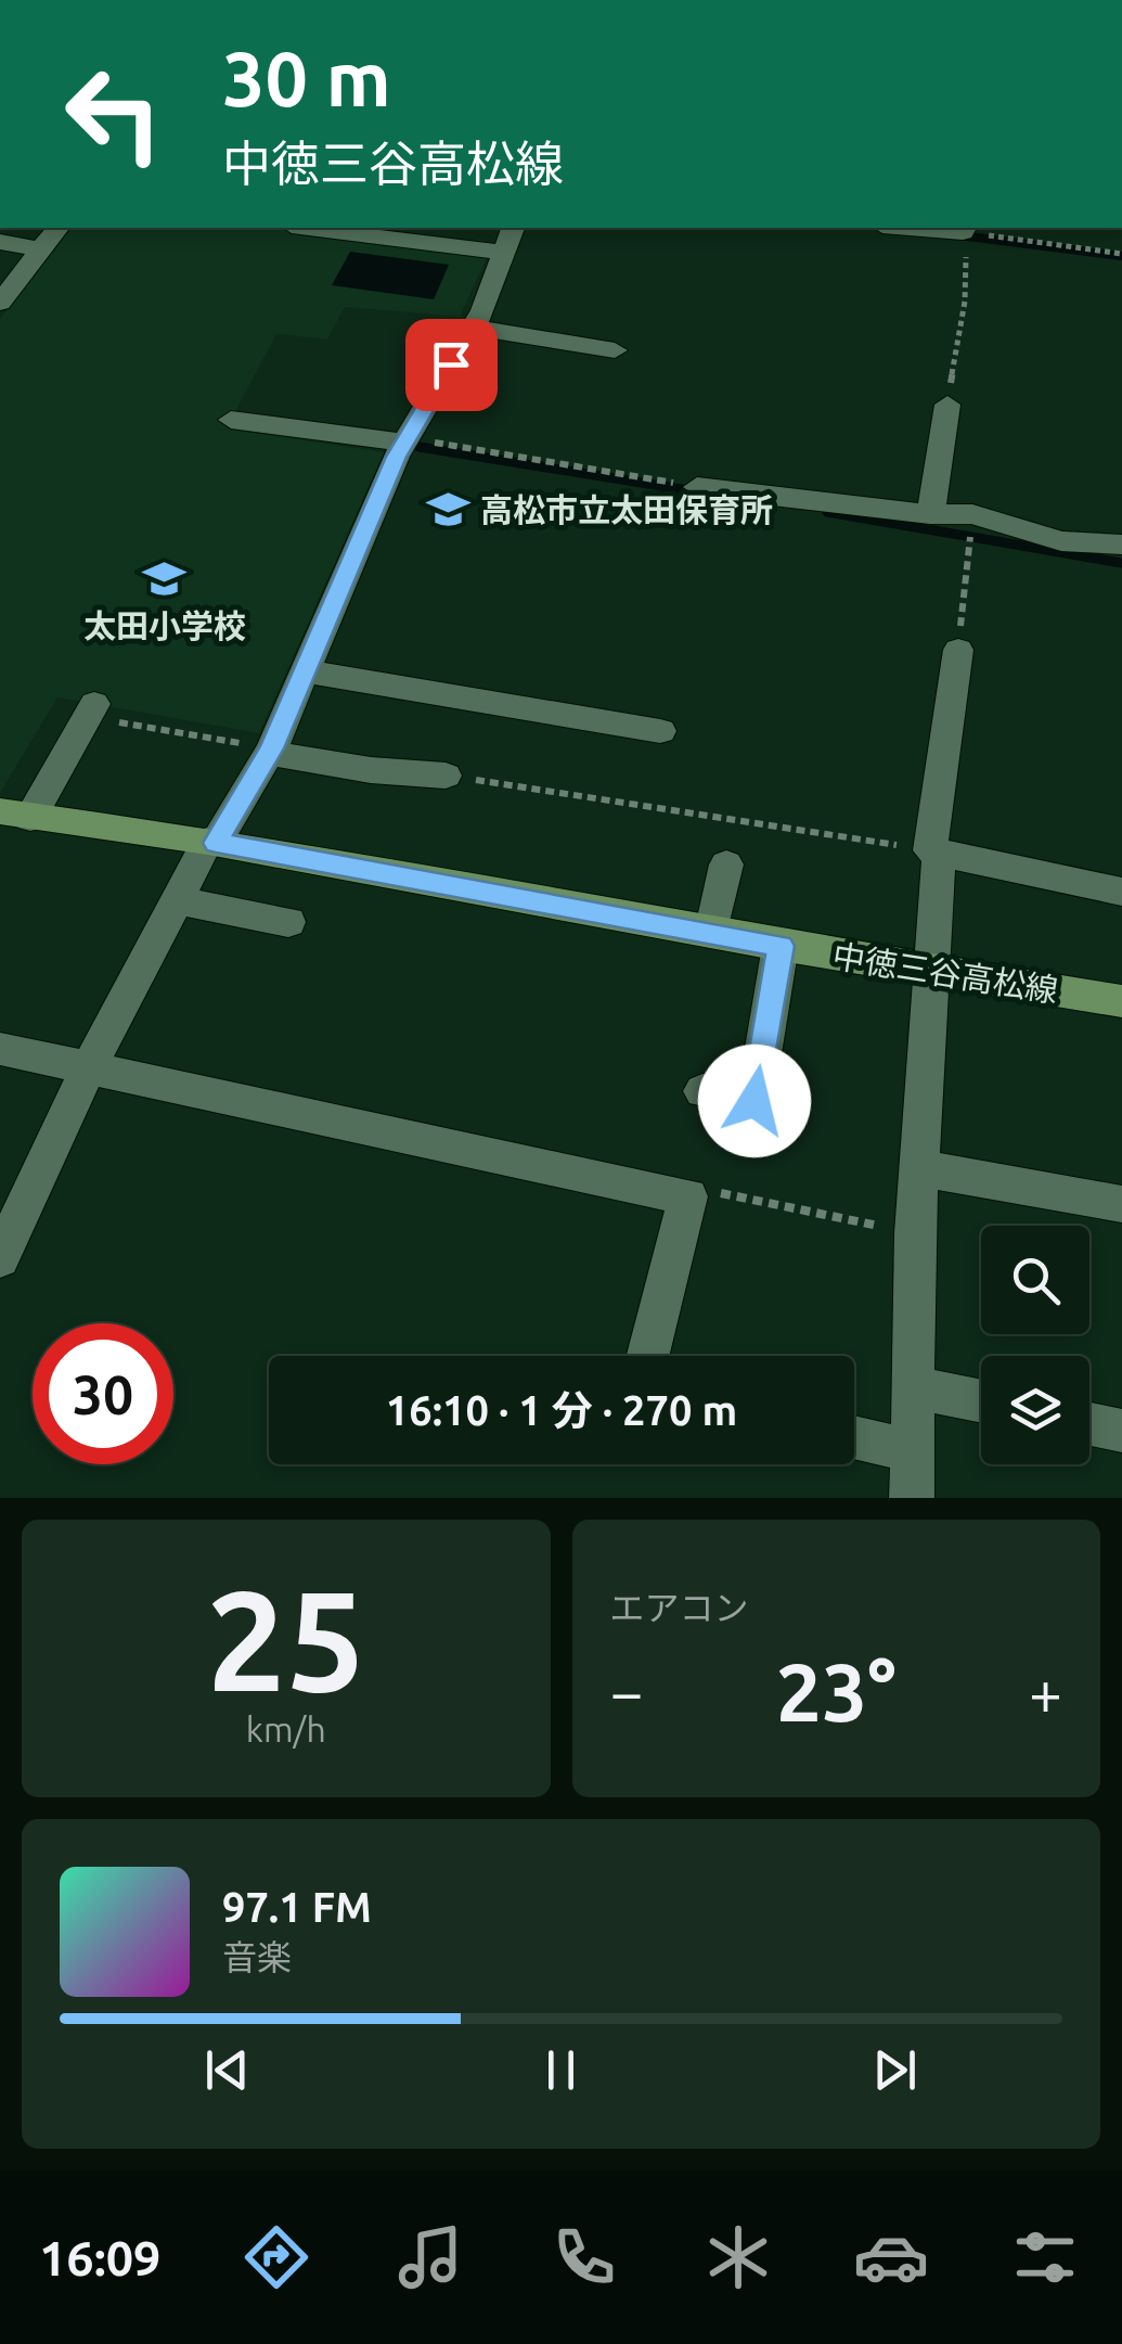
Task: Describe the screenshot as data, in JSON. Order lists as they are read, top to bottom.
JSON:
{
  "streets": {
    "main road": ["中徳三谷高松線"]
  },
  "places": {
    "school or university": ["高松市立太田保育所", "太田小学校"]
  },
  "page": {
    "turn": ["30 m", "中徳三谷高松線"],
    "limit": "30",
    "trip": "16:10 · 1 分 · 270 m",
    "tile": [
      ["25", "km/h"],
      "エアコン"
    ],
    "heat": ["−", "23°", "+"],
    "song": ["97.1 FM", "音楽"],
    "tabs": "16:09"
  }
}
